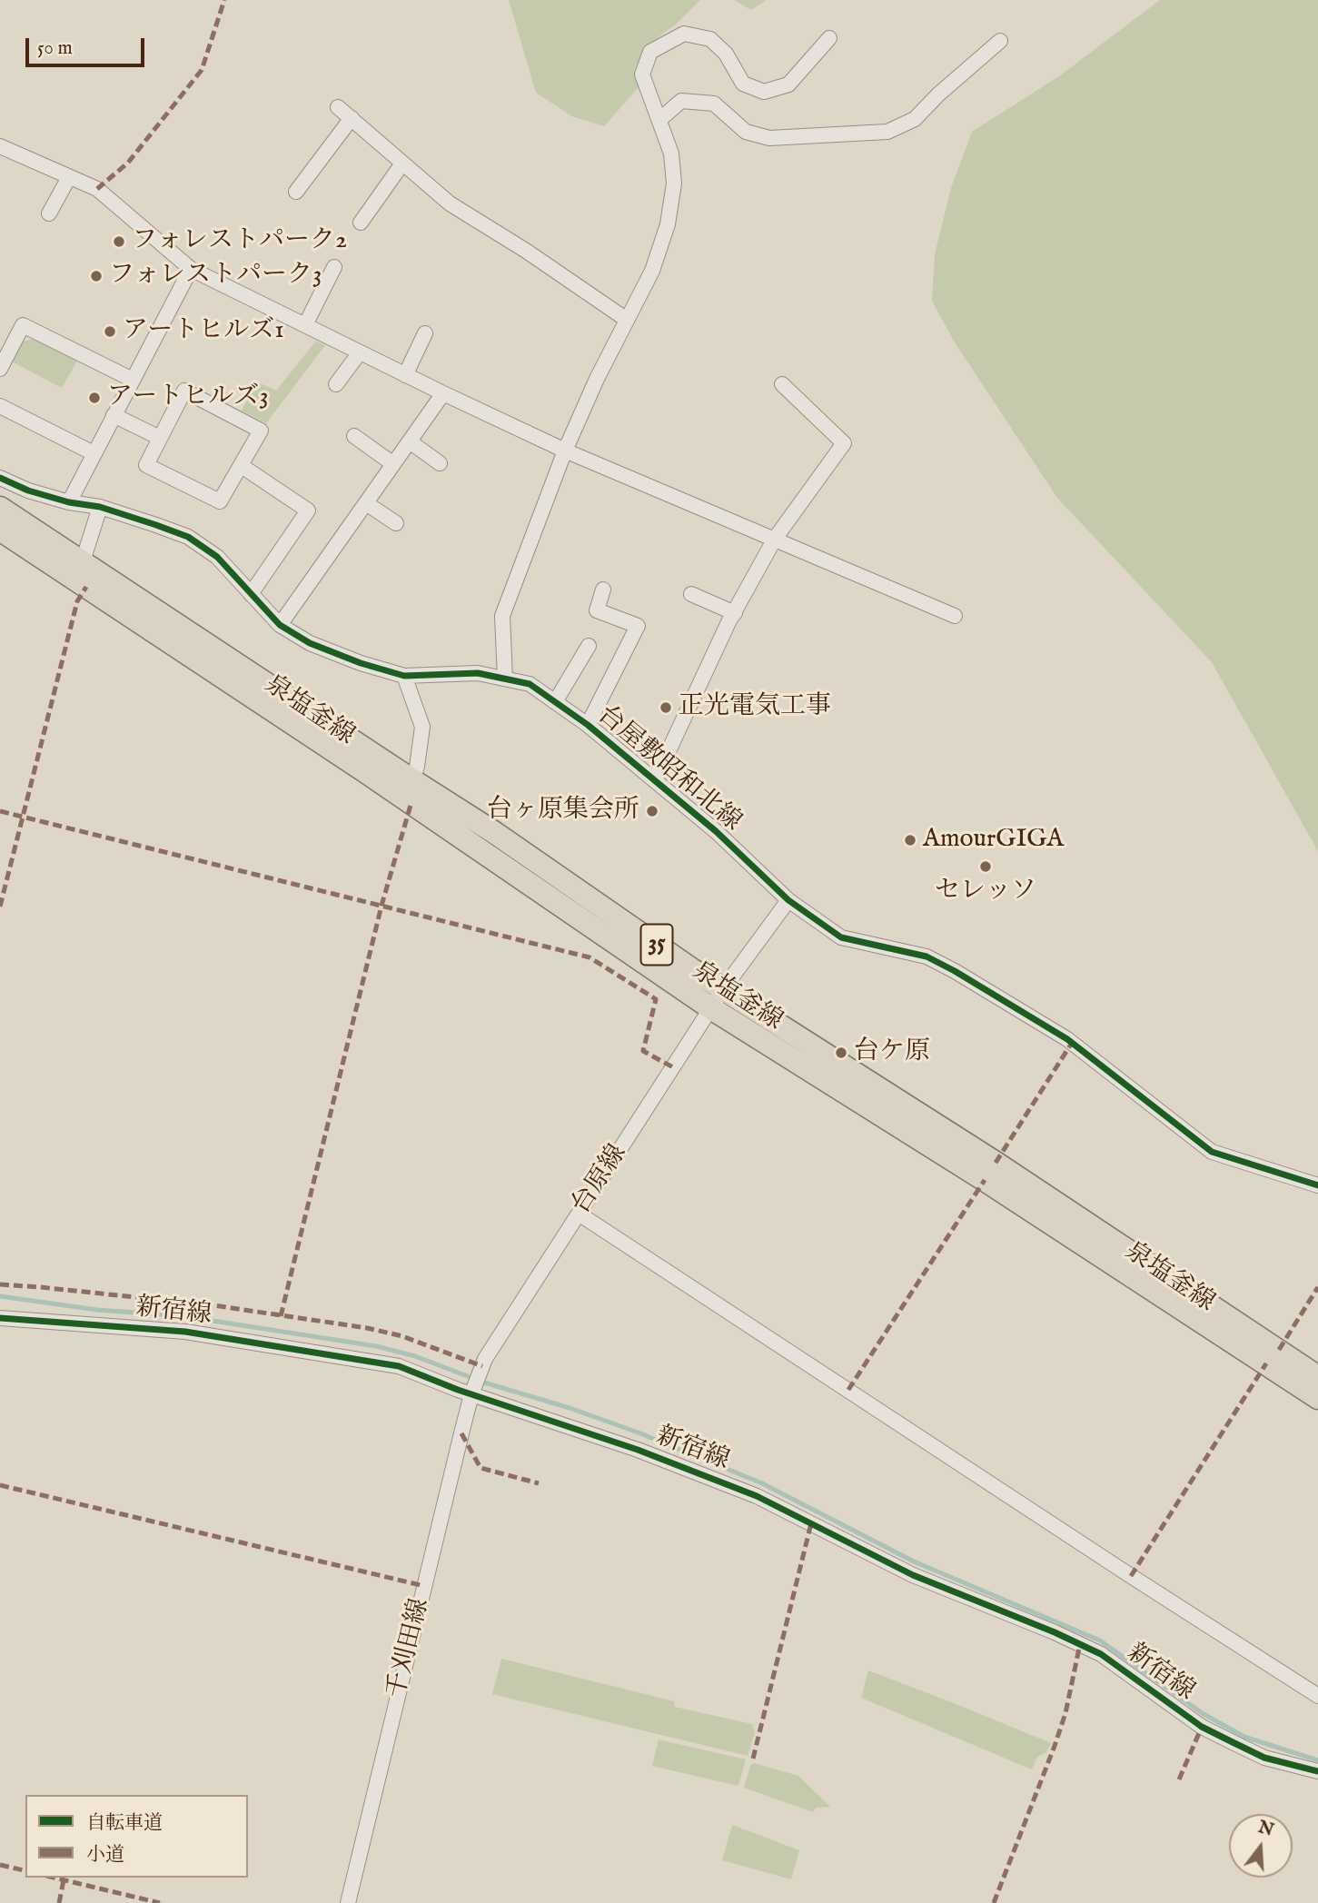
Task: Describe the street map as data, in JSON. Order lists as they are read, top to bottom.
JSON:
{
  "streets": {
    "main road": ["泉塩釜線", "35"],
    "street": [
      "台屋敷昭和北線",
      "台原線",
      "新宿線",
      "千刈田線"
    ]
  },
  "crossings": [
    ["泉塩釜線", "台原線"],
    ["台屋敷昭和北線", "台原線"],
    ["台原線", "新宿線"],
    ["台原線", "千刈田線"],
    ["新宿線", "千刈田線"]
  ],
  "places": [
    "フォレストパーク2",
    "フォレストパーク3",
    "アートヒルズ1",
    "アートヒルズ3",
    "正光電気工事",
    "台ヶ原集会所",
    "AmourGIGA",
    "セレッソ",
    "台ケ原"
  ],
  "legend": ["自転車道", "小道"],
  "scale_bar": "50 m",
  "north": "top"
}
